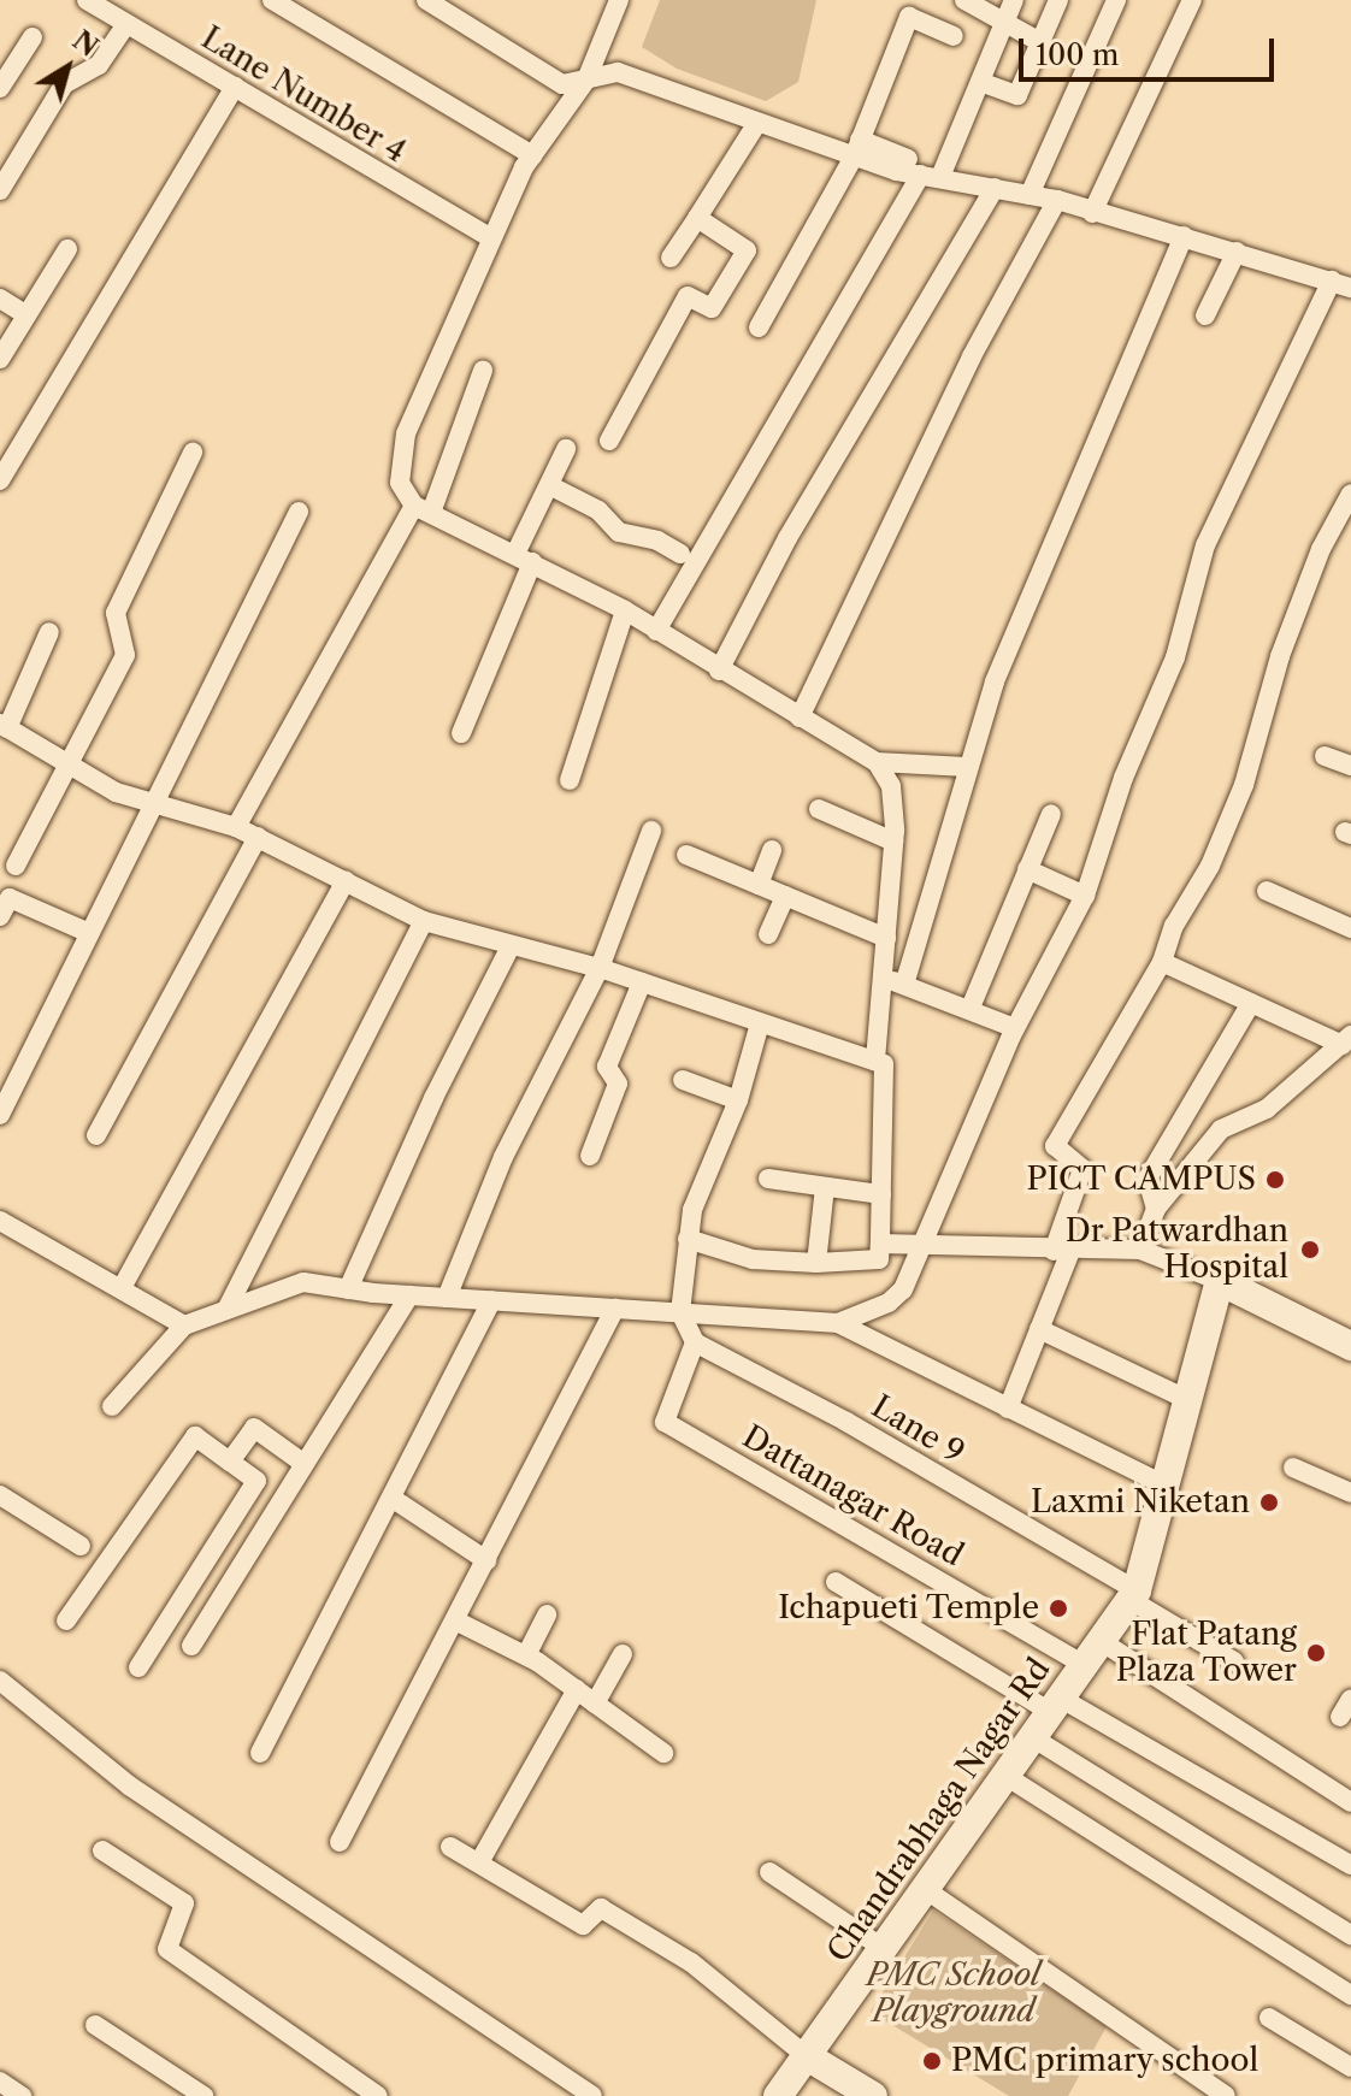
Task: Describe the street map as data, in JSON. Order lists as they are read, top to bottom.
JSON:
{
  "streets": {
    "street": [
      "Lane Number 4",
      "Lane 9",
      "Dattanagar Road",
      "Chandrabhaga Nagar Rd"
    ]
  },
  "crossings": [
    ["Lane 9", "Dattanagar Road"],
    ["Lane 9", "Chandrabhaga Nagar Rd"],
    ["Dattanagar Road", "Chandrabhaga Nagar Rd"]
  ],
  "parks": ["PMC School Playground"],
  "places": [
    "PICT CAMPUS",
    "Dr Patwardhan Hospital",
    "Laxmi Niketan",
    "Ichapueti Temple",
    "Flat Patang Plaza Tower",
    "PMC primary school"
  ],
  "scale_bar": "100 m",
  "north": "top right"
}
